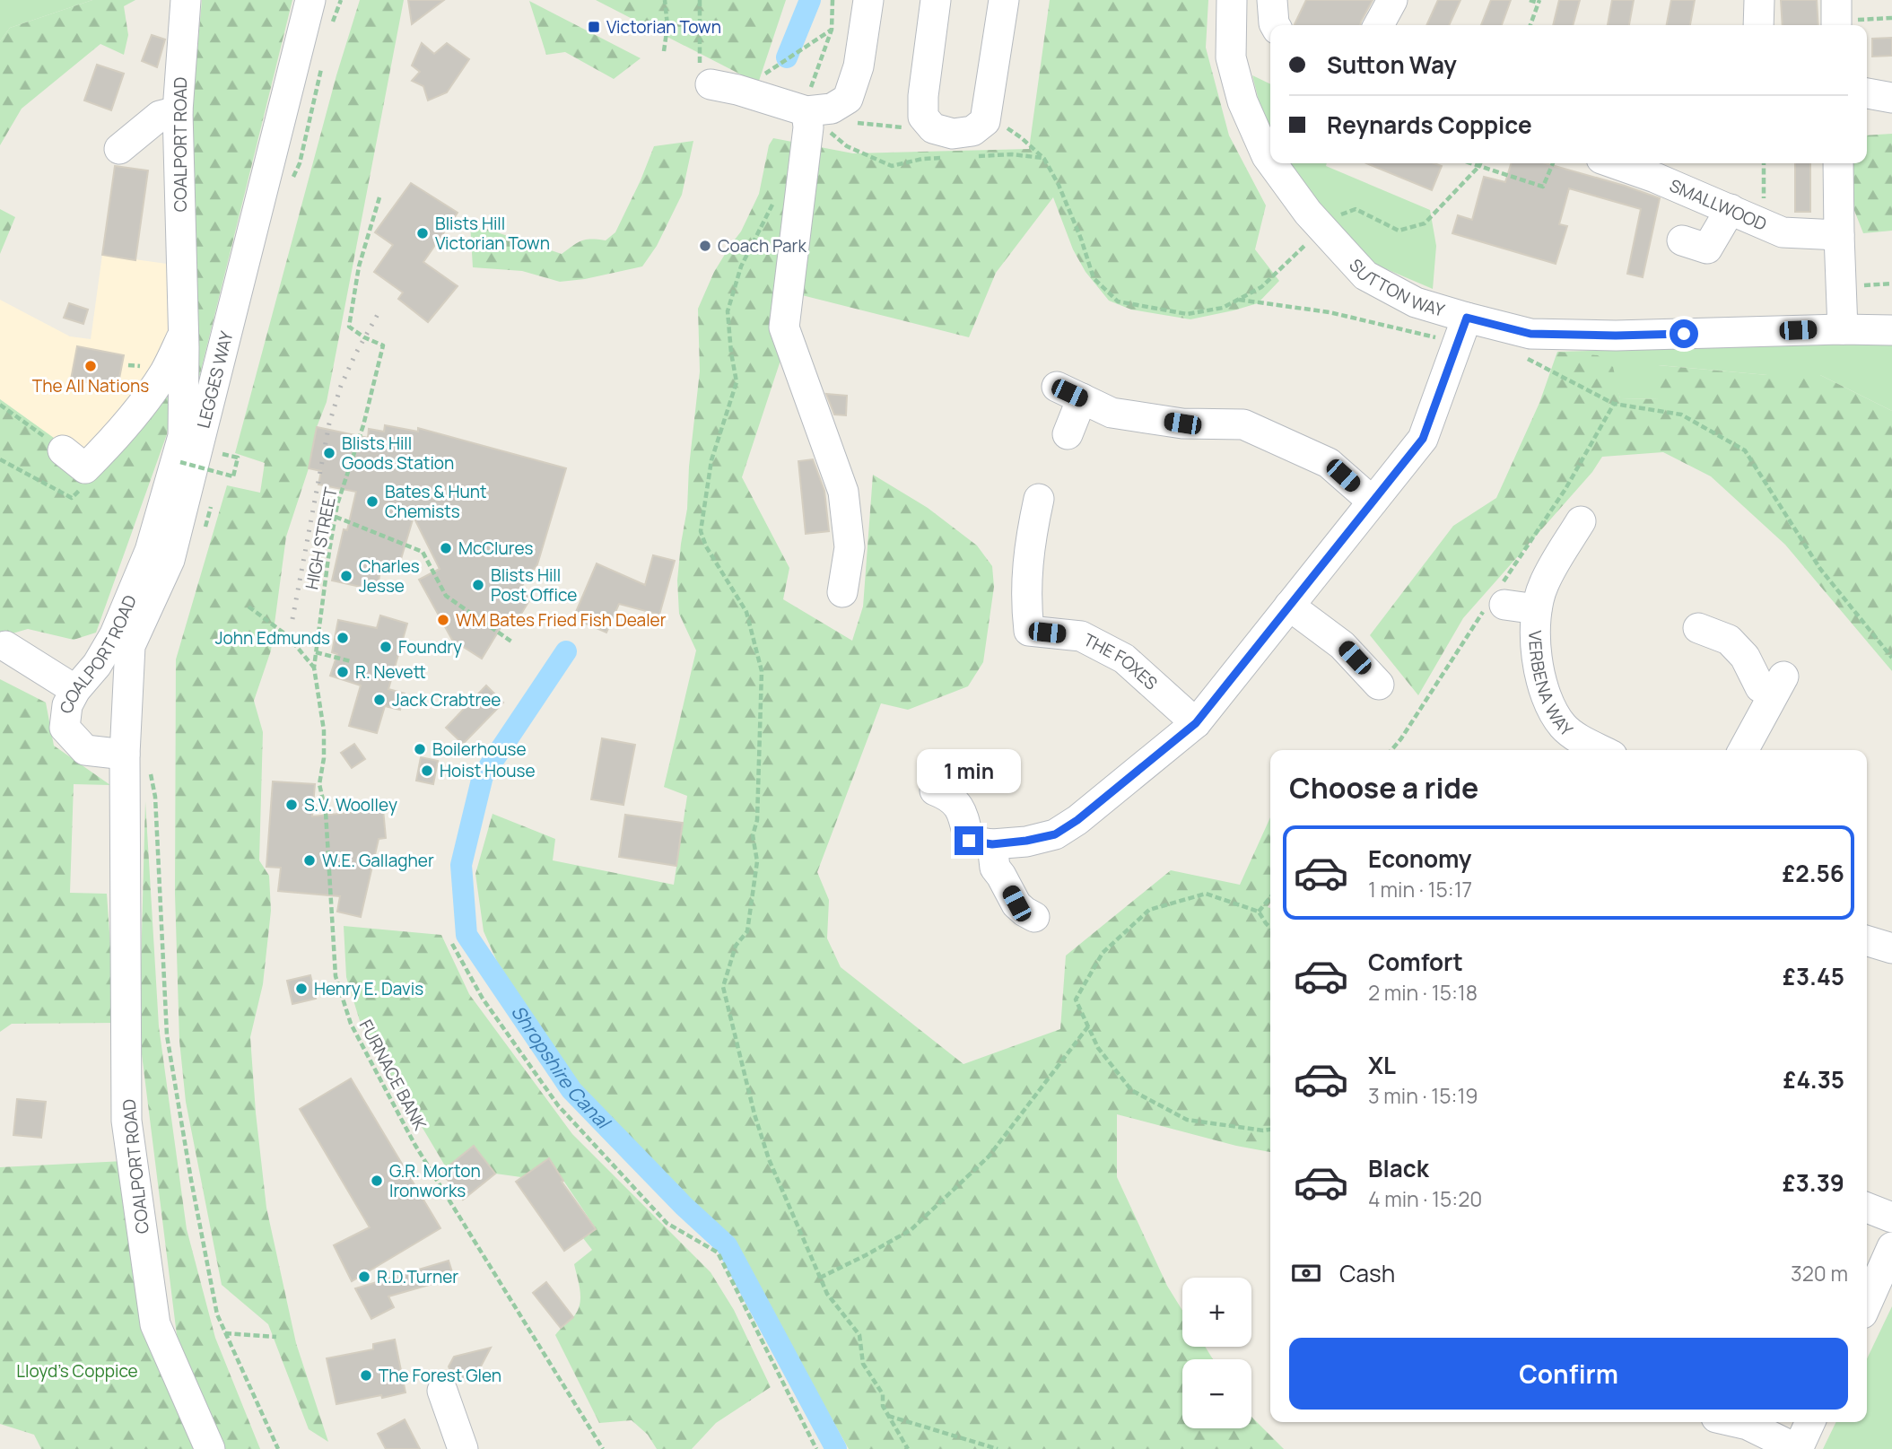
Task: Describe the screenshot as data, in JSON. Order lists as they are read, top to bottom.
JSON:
{
  "streets": {
    "street": [
      "COALPORT ROAD",
      "SMALLWOOD",
      "SUTTON WAY",
      "LEGGES WAY",
      "THE FOXES",
      "VERBENA WAY"
    ],
    "path": ["HIGH STREET", "FURNACE BANK"]
  },
  "crossings": [
    ["COALPORT ROAD", "LEGGES WAY"],
    ["HIGH STREET", "FURNACE BANK"]
  ],
  "water": ["Shropshire Canal"],
  "parks": ["Lloyd's Coppice"],
  "places": {
    "transit": ["Victorian Town"],
    "other": [
      "Blists Hill Victorian Town",
      "Coach Park",
      "The All Nations",
      "Blists Hill Goods Station",
      "Bates & Hunt Chemists",
      "McClures",
      "Charles Jesse",
      "Blists Hill Post Office",
      "WM Bates Fried Fish Dealer",
      "John Edmunds",
      "Foundry",
      "R. Nevett",
      "Jack Crabtree",
      "Boilerhouse",
      "Hoist House",
      "S.V. Woolley",
      "W.E. Gallagher",
      "Henry E. Davis",
      "G.R. Morton Ironworks",
      "R.D.Turner",
      "The Forest Glen"
    ]
  },
  "page": {
    "banner": ["Sutton Way", "Reynards Coppice"],
    "bubble": "1 min",
    "heading": "Choose a ride",
    "list": [
      {
        "name": "Economy",
        "note": "1 min · 15:17",
        "value": "£2.56"
      },
      {
        "name": "Comfort",
        "note": "2 min · 15:18",
        "value": "£3.45"
      },
      {
        "name": "XL",
        "note": "3 min · 15:19",
        "value": "£4.35"
      },
      {
        "name": "Black",
        "note": "4 min · 15:20",
        "value": "£3.39"
      }
    ],
    "pay": ["Cash", "320 m"],
    "map_buttons": ["+", "−"],
    "buttons": "Confirm"
  }
}
